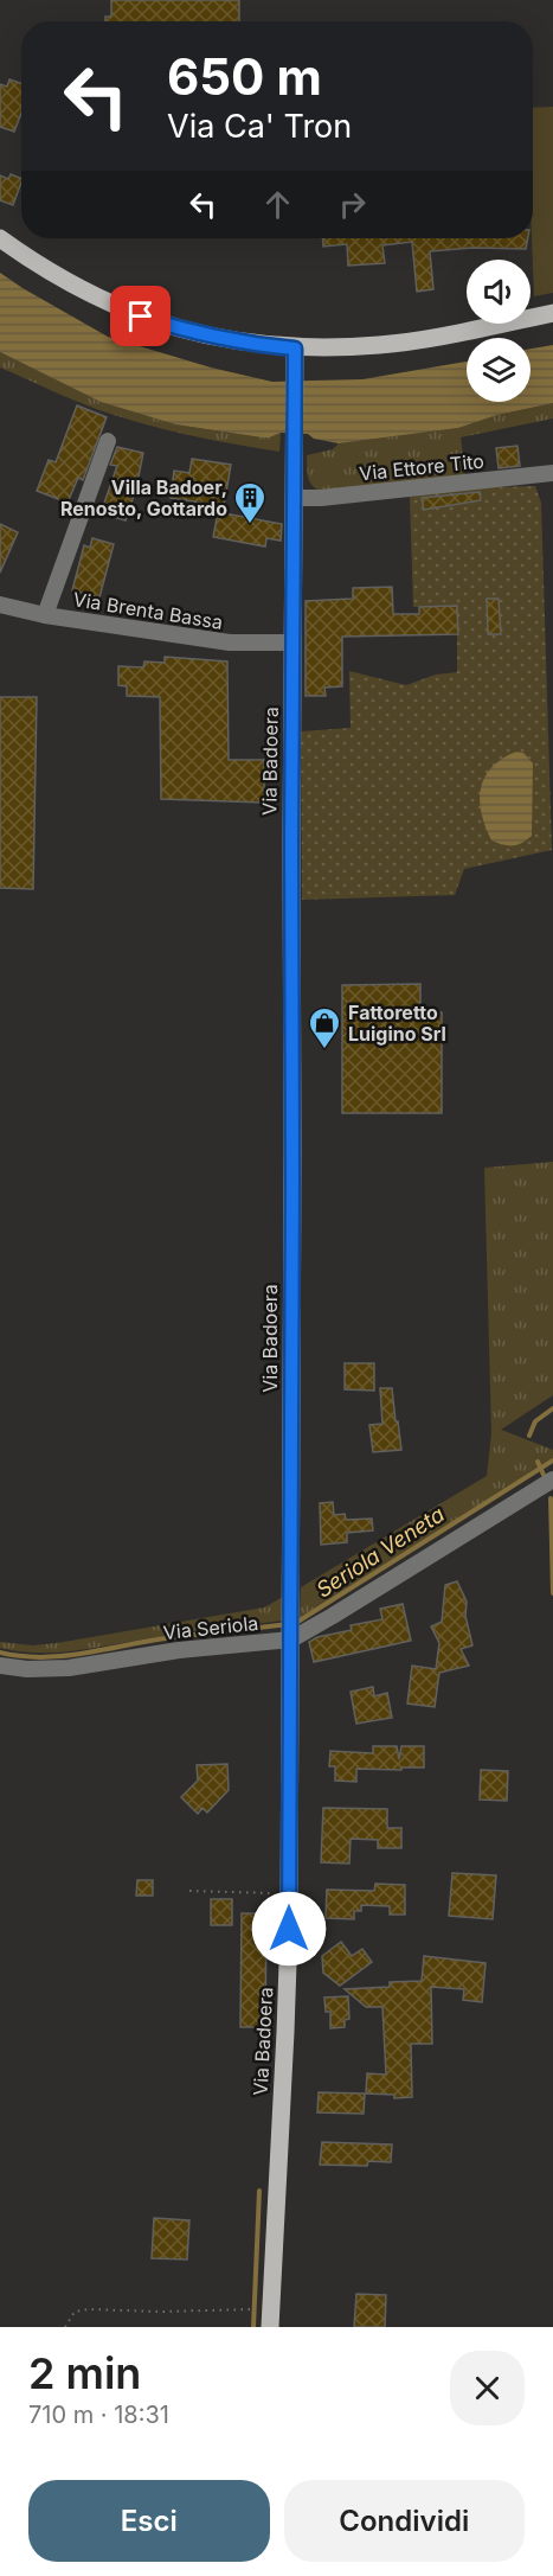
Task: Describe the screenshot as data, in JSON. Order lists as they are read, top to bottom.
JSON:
{
  "streets": {
    "main road": ["Via Badoera"],
    "street": ["Via Ettore Tito", "Via Brenta Bassa", "Via Seriola"]
  },
  "crossings": [
    ["Via Ettore Tito", "Via Badoera"],
    ["Via Brenta Bassa", "Via Badoera"],
    ["Via Badoera", "Via Seriola"]
  ],
  "water": ["Seriola Veneta"],
  "places": {
    "building": ["Villa Badoer, Renosto, Gottardo"],
    "shop": ["Fattoretto Luigino Srl"]
  },
  "page": {
    "turn": ["650 m", "Via Ca' Tron"],
    "heading": ["2 min", "710 m · 18:31"],
    "buttons": ["Esci", "Condividi"]
  }
}
